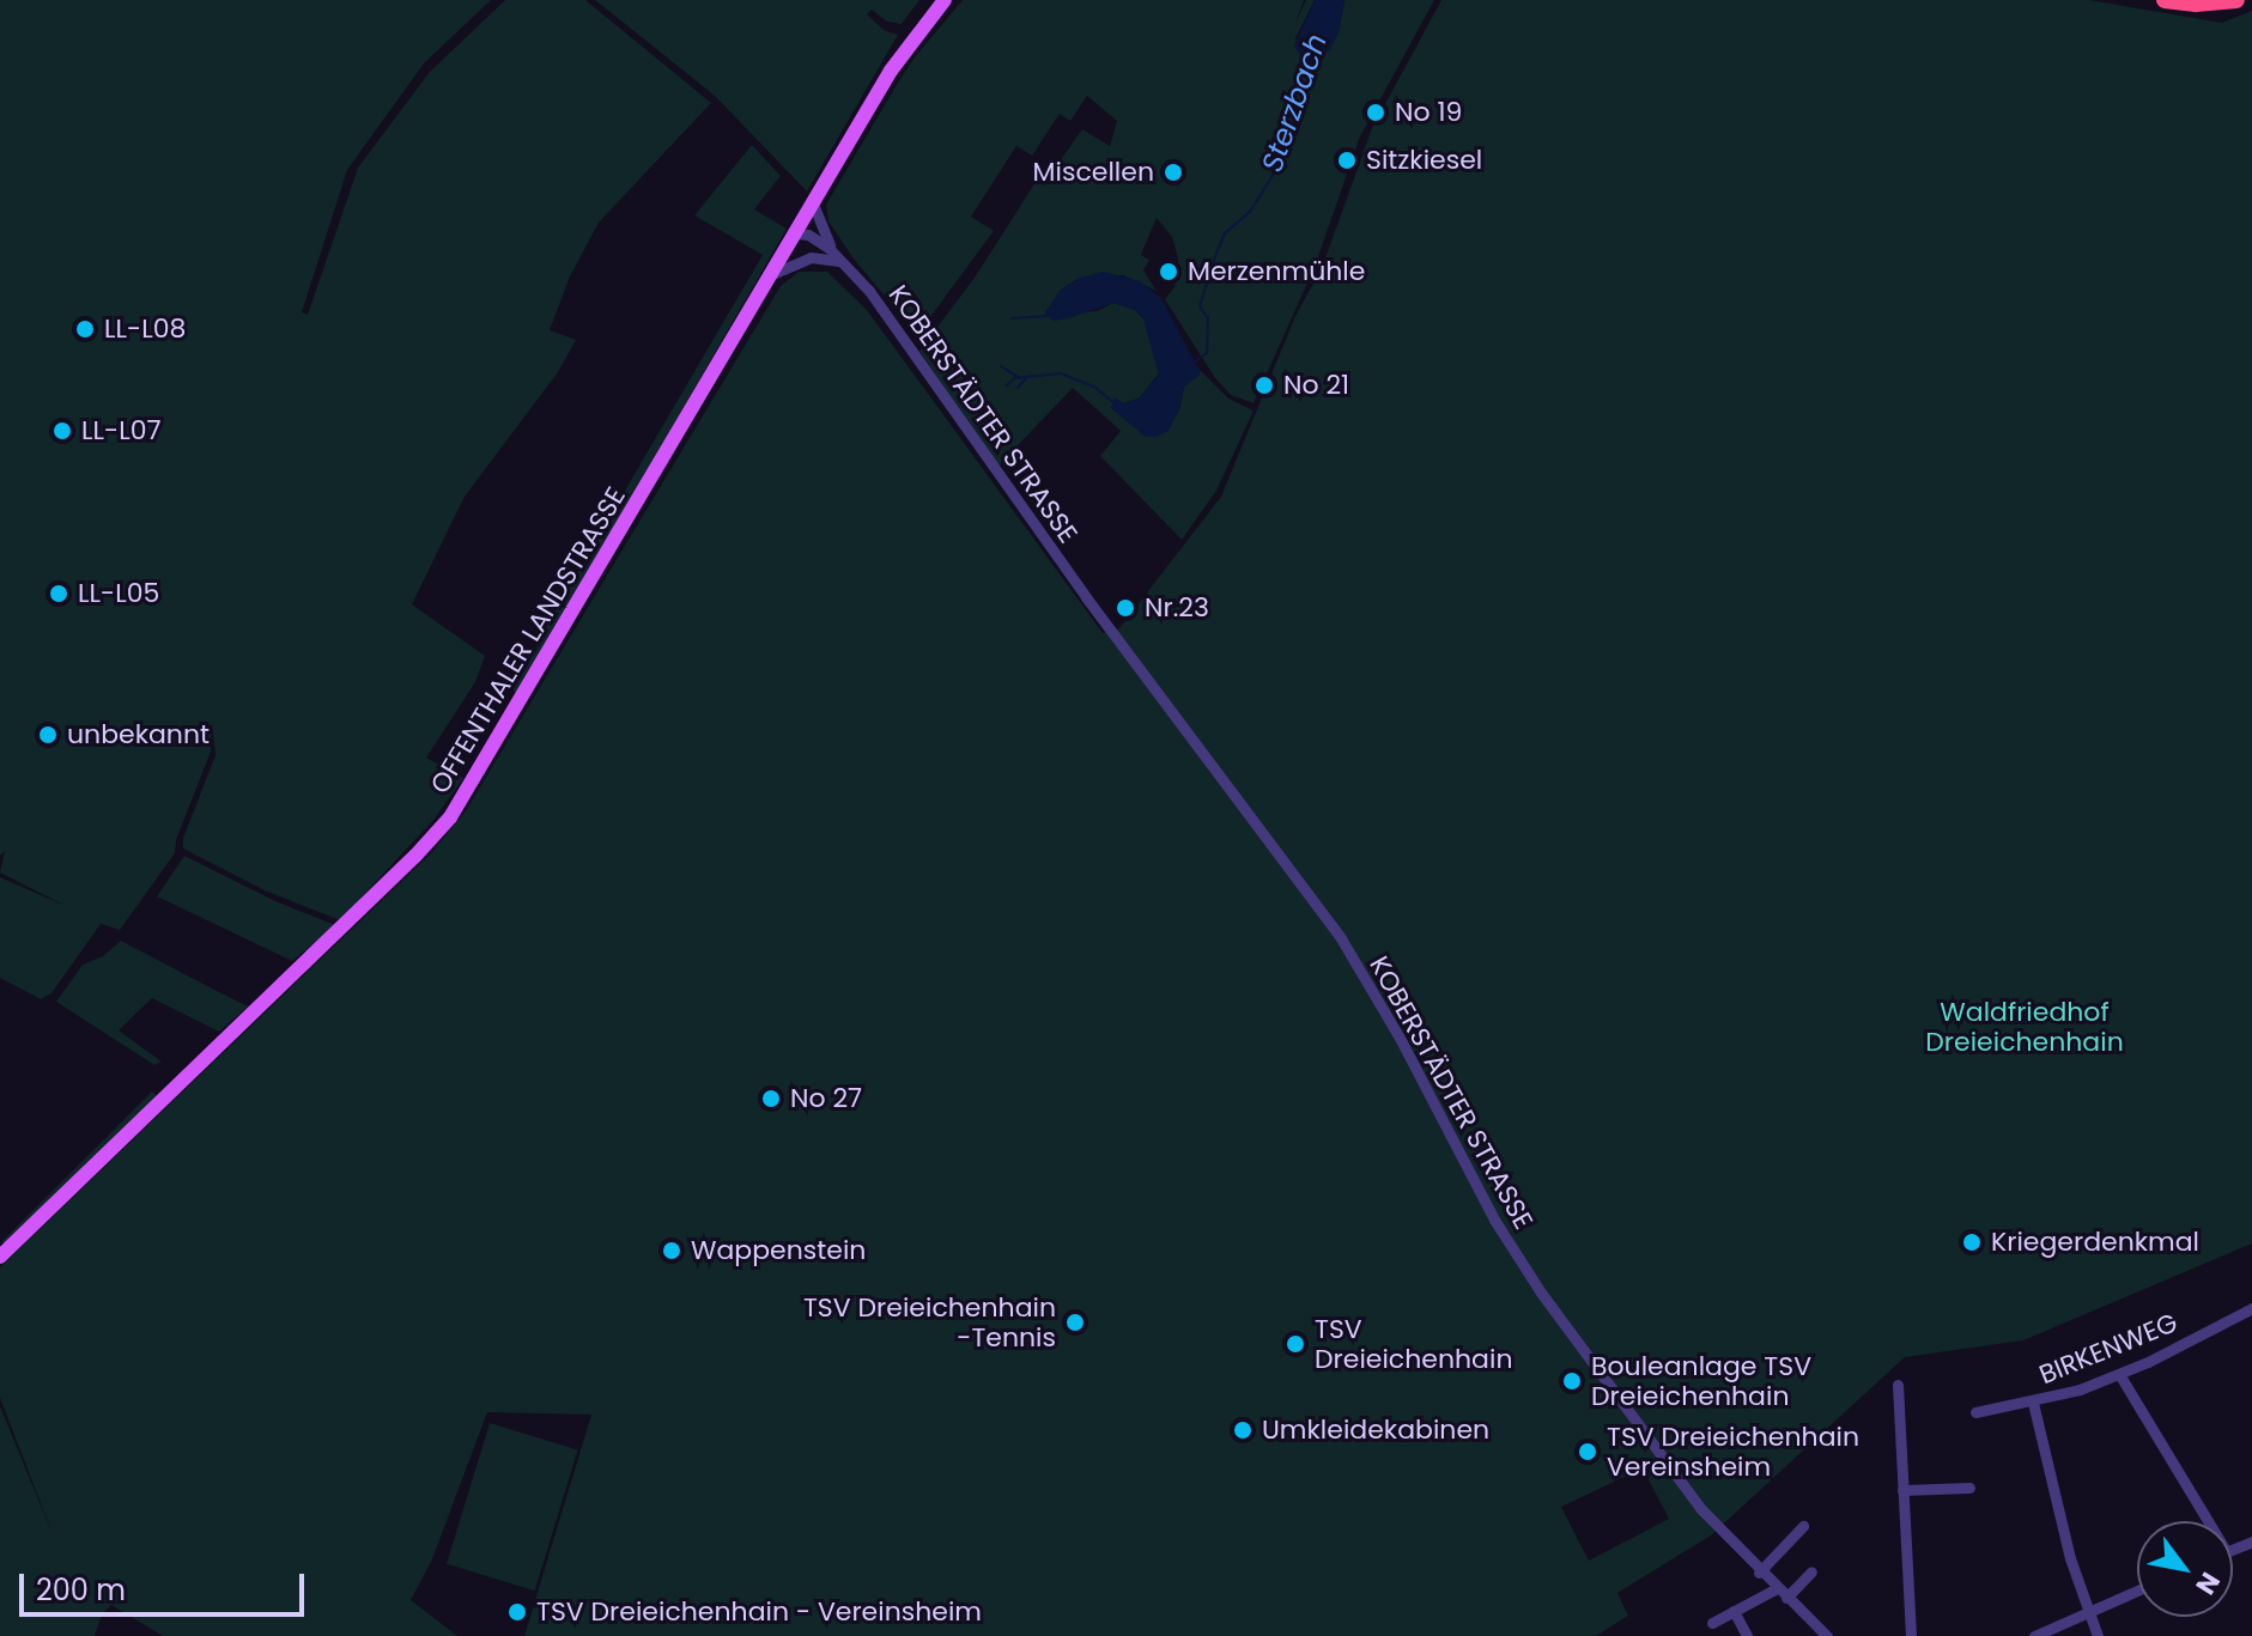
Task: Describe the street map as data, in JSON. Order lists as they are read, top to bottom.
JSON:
{
  "streets": {
    "main road": ["OFFENTHALER LANDSTRASSE"],
    "street": ["KOBERSTÄDTER STRASSE", "BIRKENWEG"]
  },
  "water": ["Sterzbach"],
  "parks": ["Waldfriedhof Dreieichenhain"],
  "places": [
    "No 19",
    "Sitzkiesel",
    "Miscellen",
    "Merzenmühle",
    "LL-L08",
    "No 21",
    "LL-L07",
    "LL-L05",
    "Nr.23",
    "unbekannt",
    "No 27",
    "Kriegerdenkmal",
    "Wappenstein",
    "TSV Dreieichenhain -Tennis",
    "TSV Dreieichenhain",
    "Bouleanlage TSV Dreieichenhain",
    "Umkleidekabinen",
    "TSV Dreieichenhain Vereinsheim",
    "TSV Dreieichenhain - Vereinsheim"
  ],
  "scale_bar": "200 m",
  "north": "bottom right"
}
